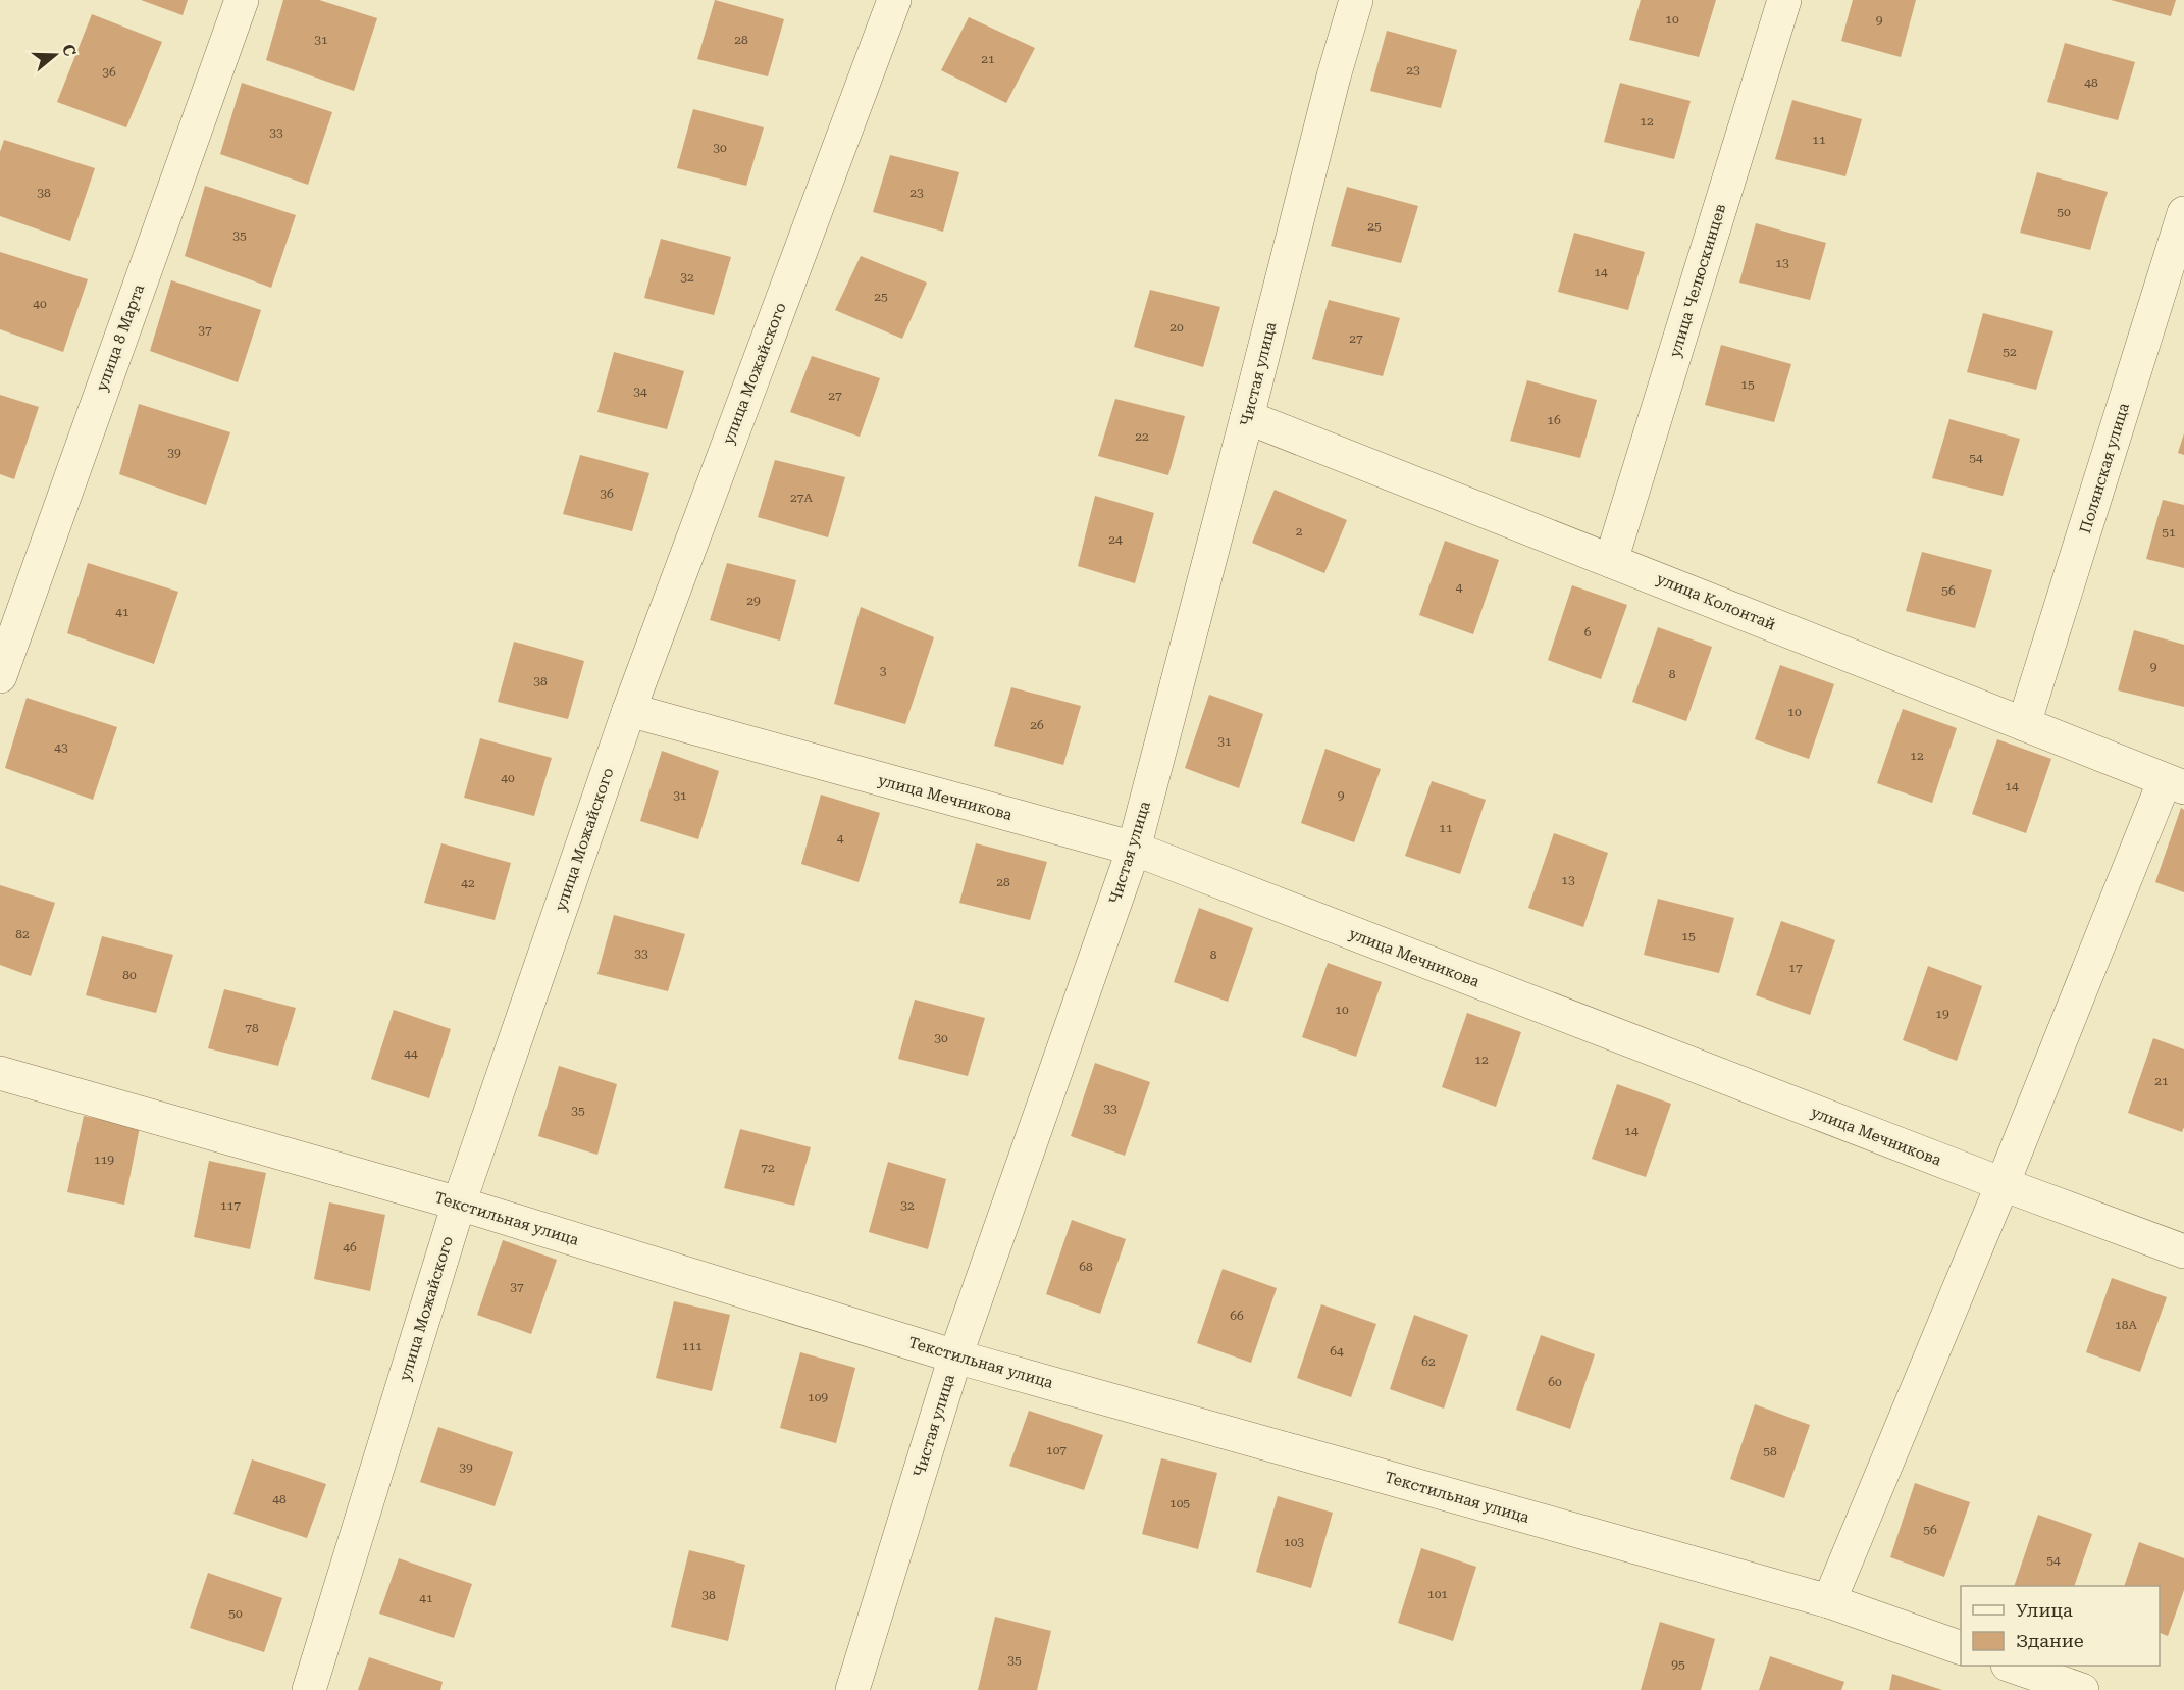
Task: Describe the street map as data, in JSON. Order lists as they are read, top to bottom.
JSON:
{
  "streets": {
    "street": [
      "улица Челюскинцев",
      "улица 8 Марта",
      "улица Можайского",
      "Чистая улица",
      "Полянская улица",
      "улица Колонтай",
      "улица Мечникова",
      "Текстильная улица"
    ]
  },
  "crossings": [
    ["улица Челюскинцев", "улица Колонтай"],
    ["улица Можайского", "улица Мечникова"],
    ["улица Можайского", "Текстильная улица"],
    ["Чистая улица", "улица Колонтай"],
    ["Чистая улица", "улица Мечникова"],
    ["Чистая улица", "Текстильная улица"],
    ["Полянская улица", "улица Колонтай"]
  ],
  "house_numbers": [
    "10",
    "9",
    "31",
    "28",
    "21",
    "23",
    "36",
    "48",
    "12",
    "33",
    "11",
    "30",
    "38",
    "23",
    "50",
    "25",
    "35",
    "13",
    "14",
    "32",
    "25",
    "40",
    "20",
    "37",
    "27",
    "52",
    "15",
    "34",
    "27",
    "16",
    "22",
    "39",
    "54",
    "36",
    "27А",
    "2",
    "51",
    "24",
    "4",
    "56",
    "29",
    "41",
    "6",
    "9",
    "3",
    "8",
    "38",
    "10",
    "26",
    "31",
    "43",
    "12",
    "40",
    "14",
    "31",
    "9",
    "11",
    "4",
    "13",
    "28",
    "42",
    "82",
    "15",
    "33",
    "8",
    "17",
    "80",
    "10",
    "19",
    "78",
    "30",
    "44",
    "12",
    "21",
    "33",
    "35",
    "14",
    "119",
    "72",
    "117",
    "32",
    "46",
    "68",
    "37",
    "66",
    "18А",
    "111",
    "64",
    "62",
    "60",
    "109",
    "107",
    "58",
    "39",
    "48",
    "105",
    "56",
    "103",
    "54",
    "101",
    "38",
    "41",
    "50",
    "35",
    "95"
  ],
  "legend": ["Улица", "Здание"],
  "north": "right"
}
